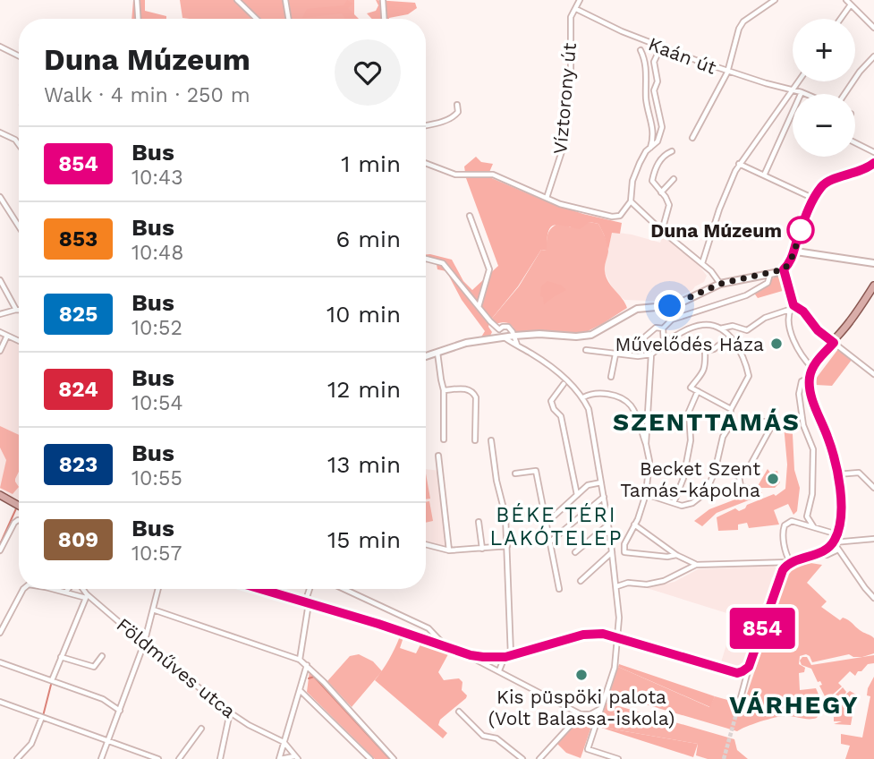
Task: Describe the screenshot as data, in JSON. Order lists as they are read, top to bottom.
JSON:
{
  "streets": {
    "street": ["Kaán út", "Víztorony út", "Földműves utca"]
  },
  "crossings": [
    ["Kaán út", "Víztorony út"]
  ],
  "districts": ["SZENTTAMÁS", "BÉKE TÉRI LAKÓTELEP", "VÁRHEGY"],
  "places": [
    "Duna Múzeum",
    "Művelődés Háza",
    "Becket Szent Tamás-kápolna",
    "Kis püspöki palota (Volt Balassa-iskola)"
  ],
  "lines": ["bus line 854"],
  "page": {
    "on_map": "854",
    "map_buttons": ["+", "−"],
    "heading": ["Duna Múzeum", "Walk · 4 min · 250 m"],
    "list": [
      {
        "mark": "854",
        "name": "Bus",
        "note": "10:43",
        "value": "1 min"
      },
      {
        "mark": "853",
        "name": "Bus",
        "note": "10:48",
        "value": "6 min"
      },
      {
        "mark": "825",
        "name": "Bus",
        "note": "10:52",
        "value": "10 min"
      },
      {
        "mark": "824",
        "name": "Bus",
        "note": "10:54",
        "value": "12 min"
      },
      {
        "mark": "823",
        "name": "Bus",
        "note": "10:55",
        "value": "13 min"
      },
      {
        "mark": "809",
        "name": "Bus",
        "note": "10:57",
        "value": "15 min"
      }
    ]
  }
}
